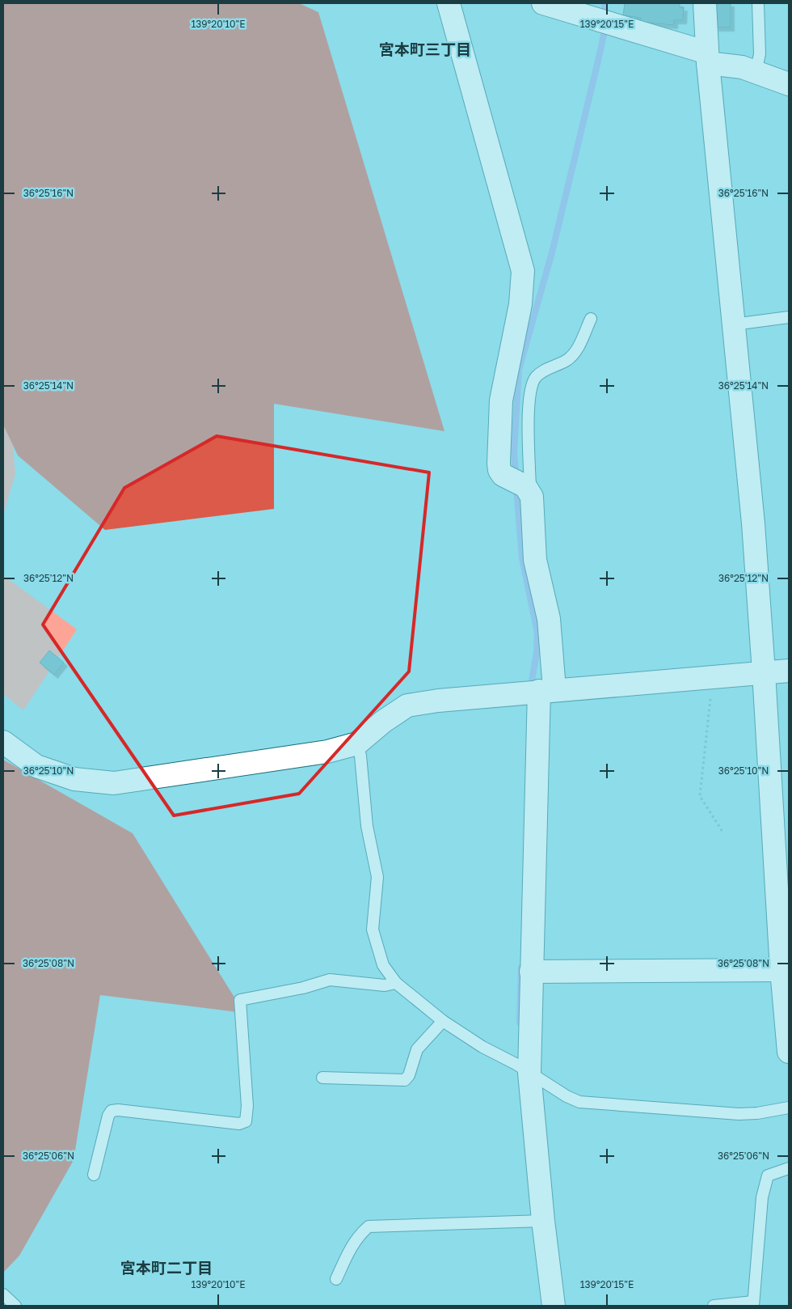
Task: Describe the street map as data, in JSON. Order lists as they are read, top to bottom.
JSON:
{
  "districts": ["宮本町三丁目", "宮本町二丁目"],
  "coordinates": [
    "139°20'10\"E",
    "139°20'15\"E",
    "36°25'16\"N",
    "36°25'14\"N",
    "36°25'12\"N",
    "36°25'10\"N",
    "36°25'08\"N",
    "36°25'06\"N"
  ]
}
